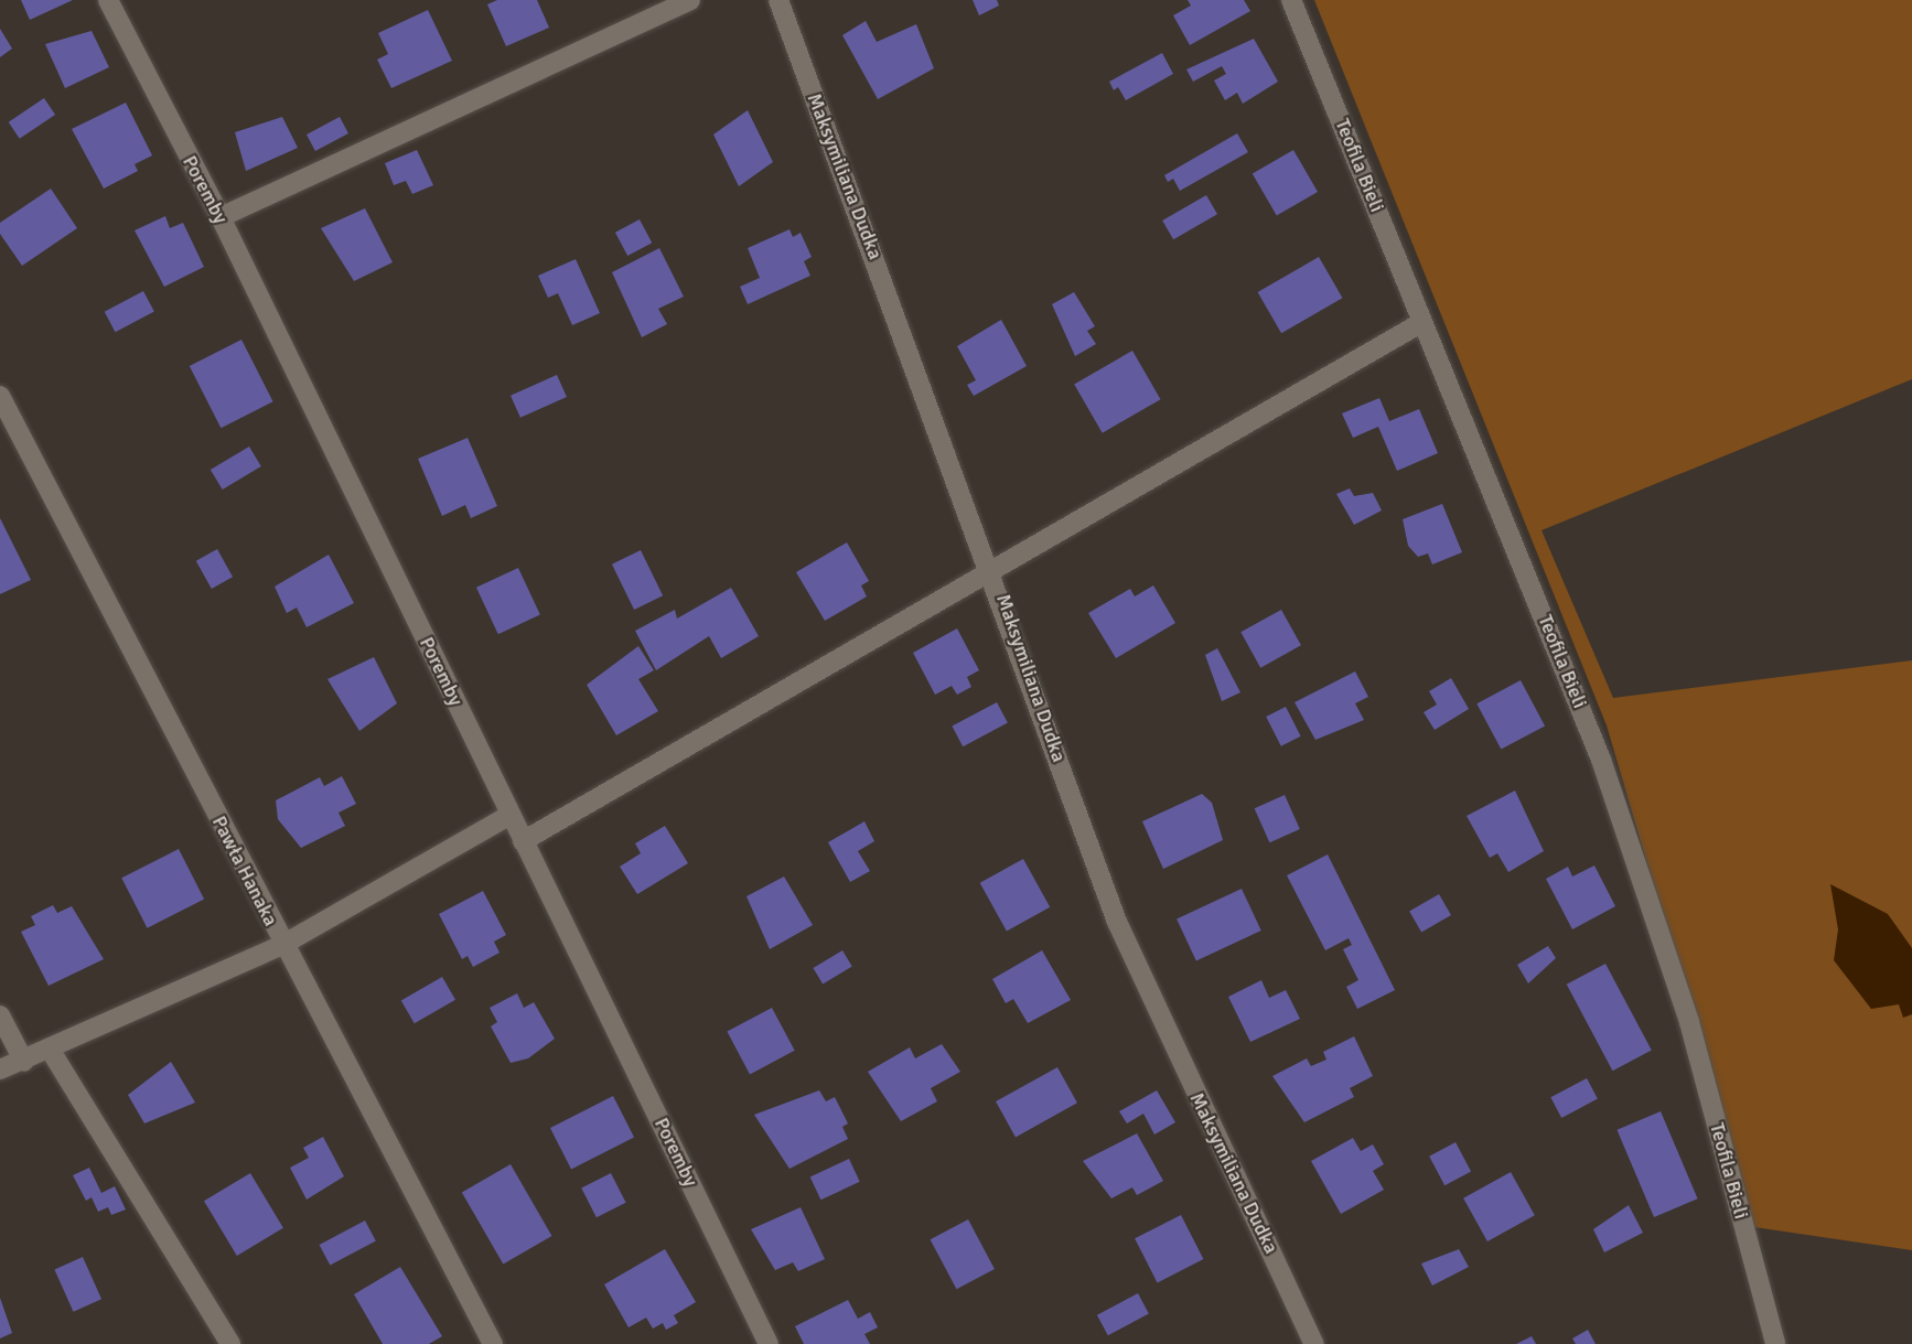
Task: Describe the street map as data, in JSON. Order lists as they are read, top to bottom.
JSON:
{
  "streets": {
    "street": [
      "Teofila Bieli",
      "Maksymiliana Dudka",
      "Poremby",
      "Pawła Hanaka"
    ]
  }
}
